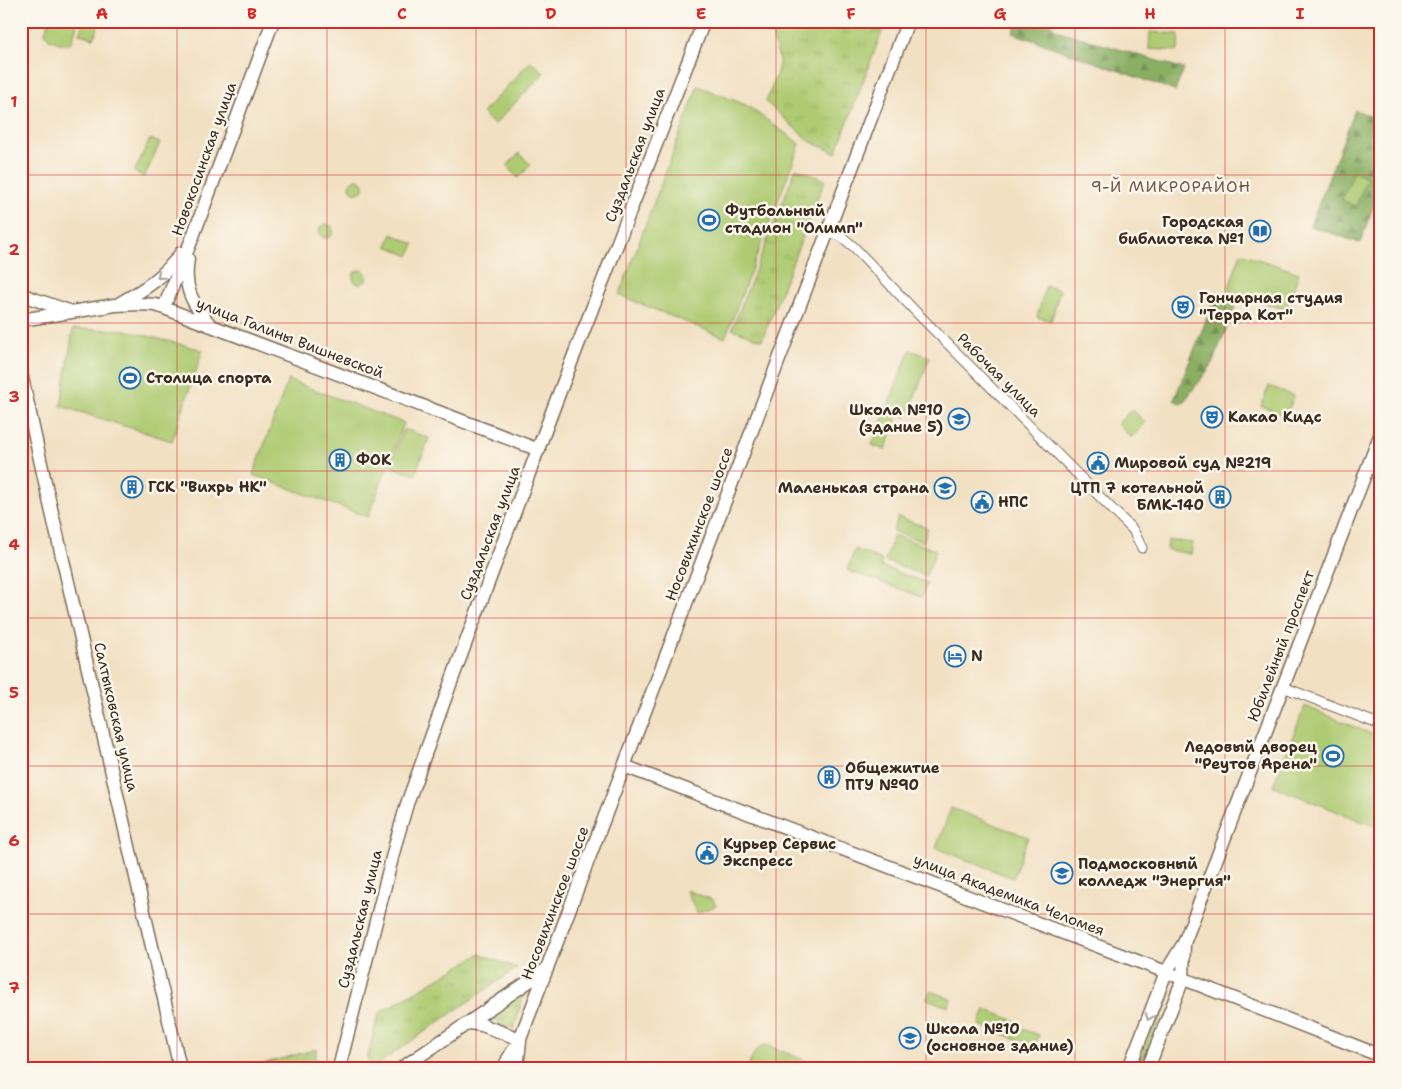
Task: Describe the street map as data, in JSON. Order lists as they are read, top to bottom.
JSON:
{
  "streets": {
    "street": [
      "Суздальская улица",
      "Новокосинская улица",
      "улица Галины Вишневской",
      "Рабочая улица",
      "Носовихинское шоссе",
      "Юбилейный проспект",
      "Салтыковская улица",
      "улица Академика Челомея"
    ]
  },
  "crossings": [
    ["Суздальская улица", "улица Галины Вишневской"],
    ["Новокосинская улица", "улица Галины Вишневской"],
    ["Рабочая улица", "Носовихинское шоссе"],
    ["Носовихинское шоссе", "улица Академика Челомея"],
    ["Юбилейный проспект", "улица Академика Челомея"]
  ],
  "districts": ["9-Й МИКРОРАЙОН"],
  "places": {
    "sports": ["Футбольный стадион \"Олимп\"", "Столица спорта", "Ледовый дворец \"Реутов Арена\""],
    "library": ["Городская библиотека №1"],
    "theatre": ["Гончарная студия \"Терра Кот\"", "Какао Кидс"],
    "school or university": [
      "Школа №10 (здание 5)",
      "Маленькая страна",
      "Подмосковный колледж \"Энергия\"",
      "Школа №10 (основное здание)"
    ],
    "building": [
      "ФОК",
      "ГСК \"Вихрь НК\"",
      "ЦТП 7 котельной БМК-140",
      "Общежитие ПТУ №90"
    ],
    "public building": ["Мировой суд №219", "НПС", "Курьер Сервис Экспресс"],
    "hotel": ["N"]
  },
  "grid": {
    "columns": [
      "A",
      "B",
      "C",
      "D",
      "E",
      "F",
      "G",
      "H",
      "I"
    ],
    "rows": [
      "1",
      "2",
      "3",
      "4",
      "5",
      "6",
      "7"
    ]
  }
}
